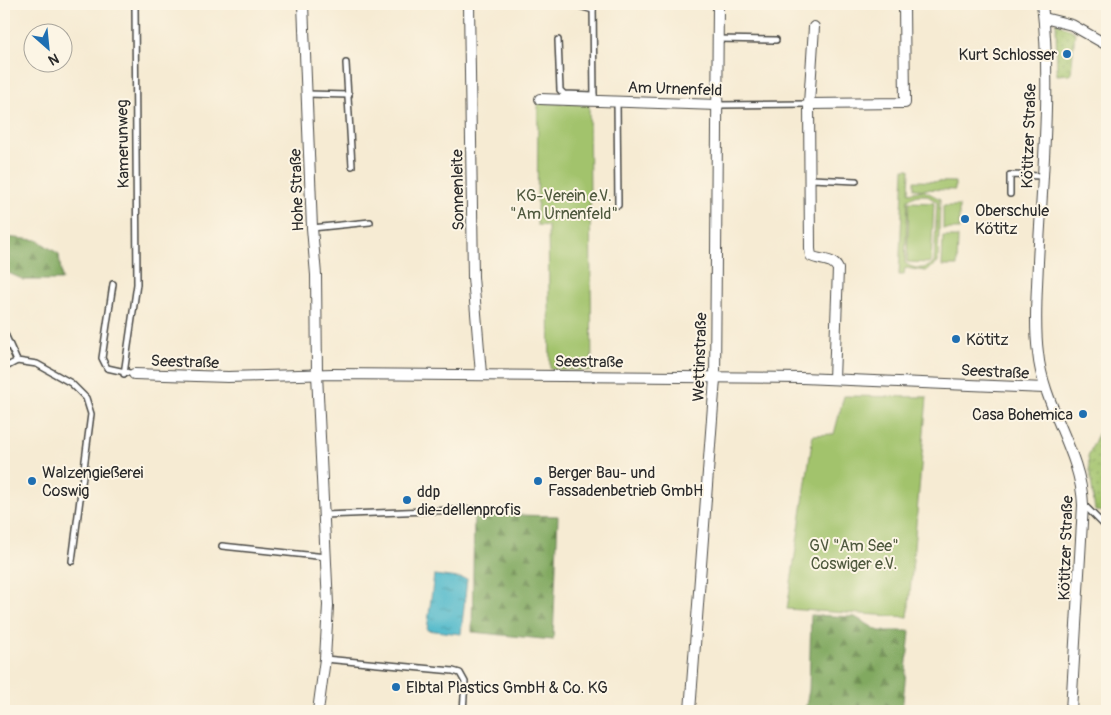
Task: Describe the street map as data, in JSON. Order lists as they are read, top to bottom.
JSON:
{
  "streets": {
    "street": [
      "Am Urnenfeld",
      "Kötitzer Straße",
      "Hohe Straße",
      "Sonnenleite",
      "Wettinstraße",
      "Seestraße"
    ],
    "lane": ["Kamerunweg"]
  },
  "crossings": [
    ["Am Urnenfeld", "Wettinstraße"],
    ["Kötitzer Straße", "Seestraße"],
    ["Kamerunweg", "Seestraße"],
    ["Hohe Straße", "Seestraße"],
    ["Sonnenleite", "Seestraße"],
    ["Wettinstraße", "Seestraße"]
  ],
  "parks": ["KG-Verein e.V. \"Am Urnenfeld\"", "GV \"Am See\" Coswiger e.V."],
  "places": [
    "Kurt Schlosser",
    "Oberschule Kötitz",
    "Kötitz",
    "Casa Bohemica",
    "Walzengießerei Coswig",
    "Berger Bau- und Fassadenbetrieb GmbH",
    "ddp die-dellenprofis",
    "Elbtal Plastics GmbH & Co. KG"
  ],
  "north": "bottom right"
}
